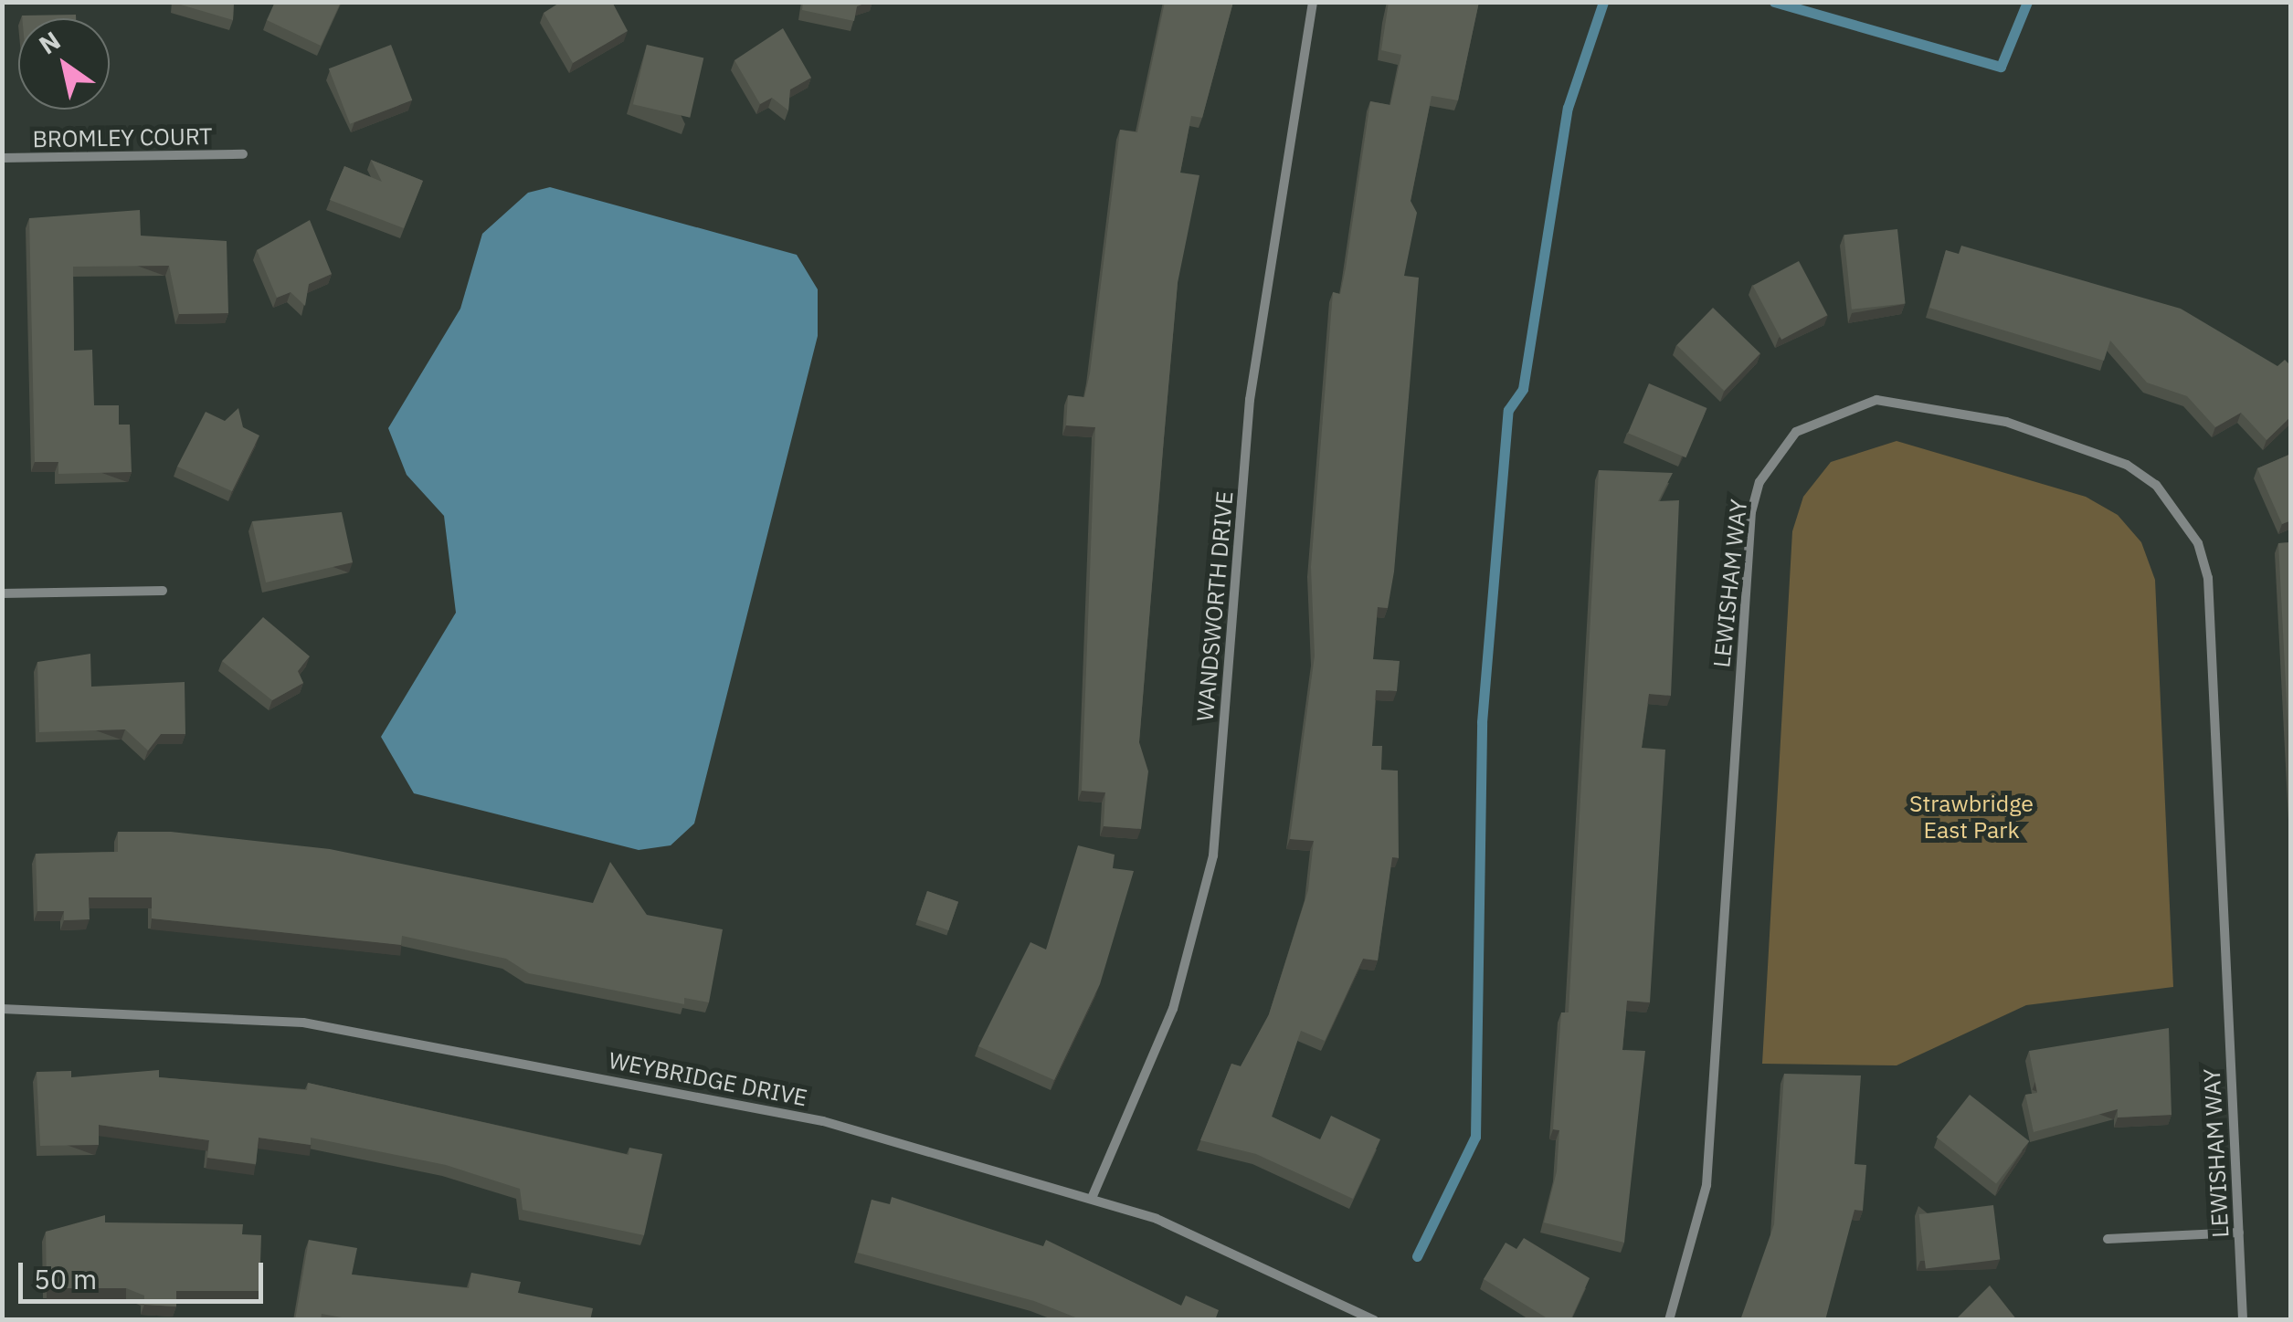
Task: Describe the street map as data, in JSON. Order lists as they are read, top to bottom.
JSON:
{
  "streets": {
    "street": [
      "BROMLEY COURT",
      "LEWISHAM WAY",
      "WANDSWORTH DRIVE",
      "WEYBRIDGE DRIVE"
    ]
  },
  "crossings": [
    ["WANDSWORTH DRIVE", "WEYBRIDGE DRIVE"]
  ],
  "parks": ["Strawbridge East Park"],
  "scale_bar": "50 m",
  "north": "top left"
}
